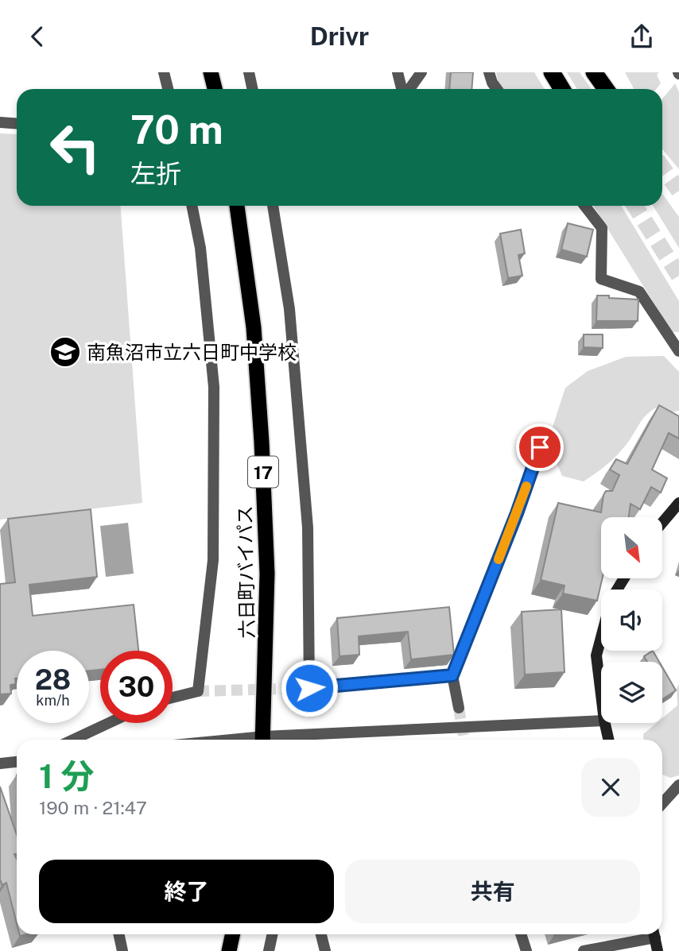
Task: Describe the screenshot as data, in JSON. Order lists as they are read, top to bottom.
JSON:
{
  "streets": {
    "highway": ["17", "六日町バイパス"]
  },
  "places": {
    "school or university": ["南魚沼市立六日町中学校"]
  },
  "north": "bottom right",
  "page": {
    "header": "Drivr",
    "turn": ["70 m", "左折"],
    "speed": "28 km/h",
    "limit": "30",
    "heading": ["1 分", "190 m · 21:47"],
    "buttons": ["終了", "共有"]
  }
}
